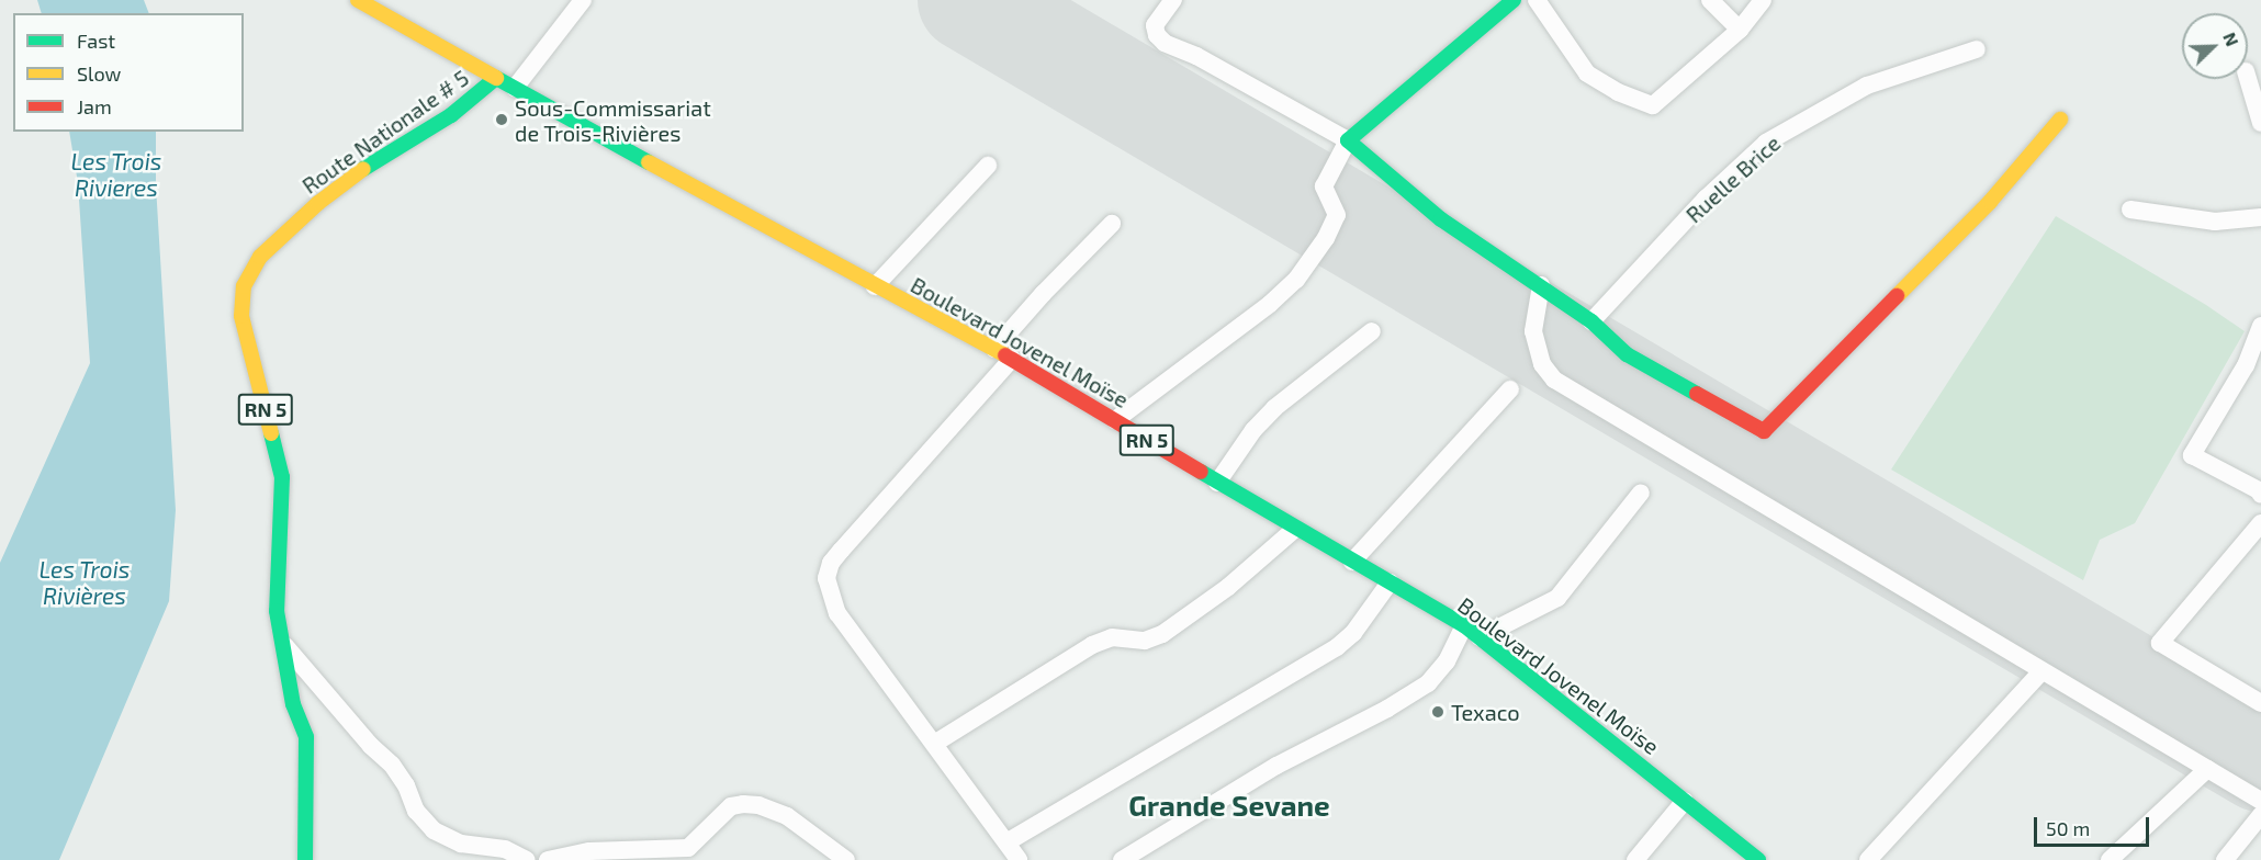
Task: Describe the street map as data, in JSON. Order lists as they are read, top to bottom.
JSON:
{
  "streets": {
    "main road": ["Route Nationale # 5", "Boulevard Jovenel Moïse", "RN 5"],
    "street": ["Ruelle Brice"]
  },
  "crossings": [
    ["Route Nationale # 5", "Boulevard Jovenel Moïse"]
  ],
  "districts": ["Grande Sevane"],
  "water": ["Les Trois Rivieres", "Les Trois Rivières"],
  "places": ["Sous-Commissariat de Trois-Rivières", "Texaco"],
  "legend": ["Fast", "Slow", "Jam"],
  "scale_bar": "50 m",
  "north": "top right"
}
